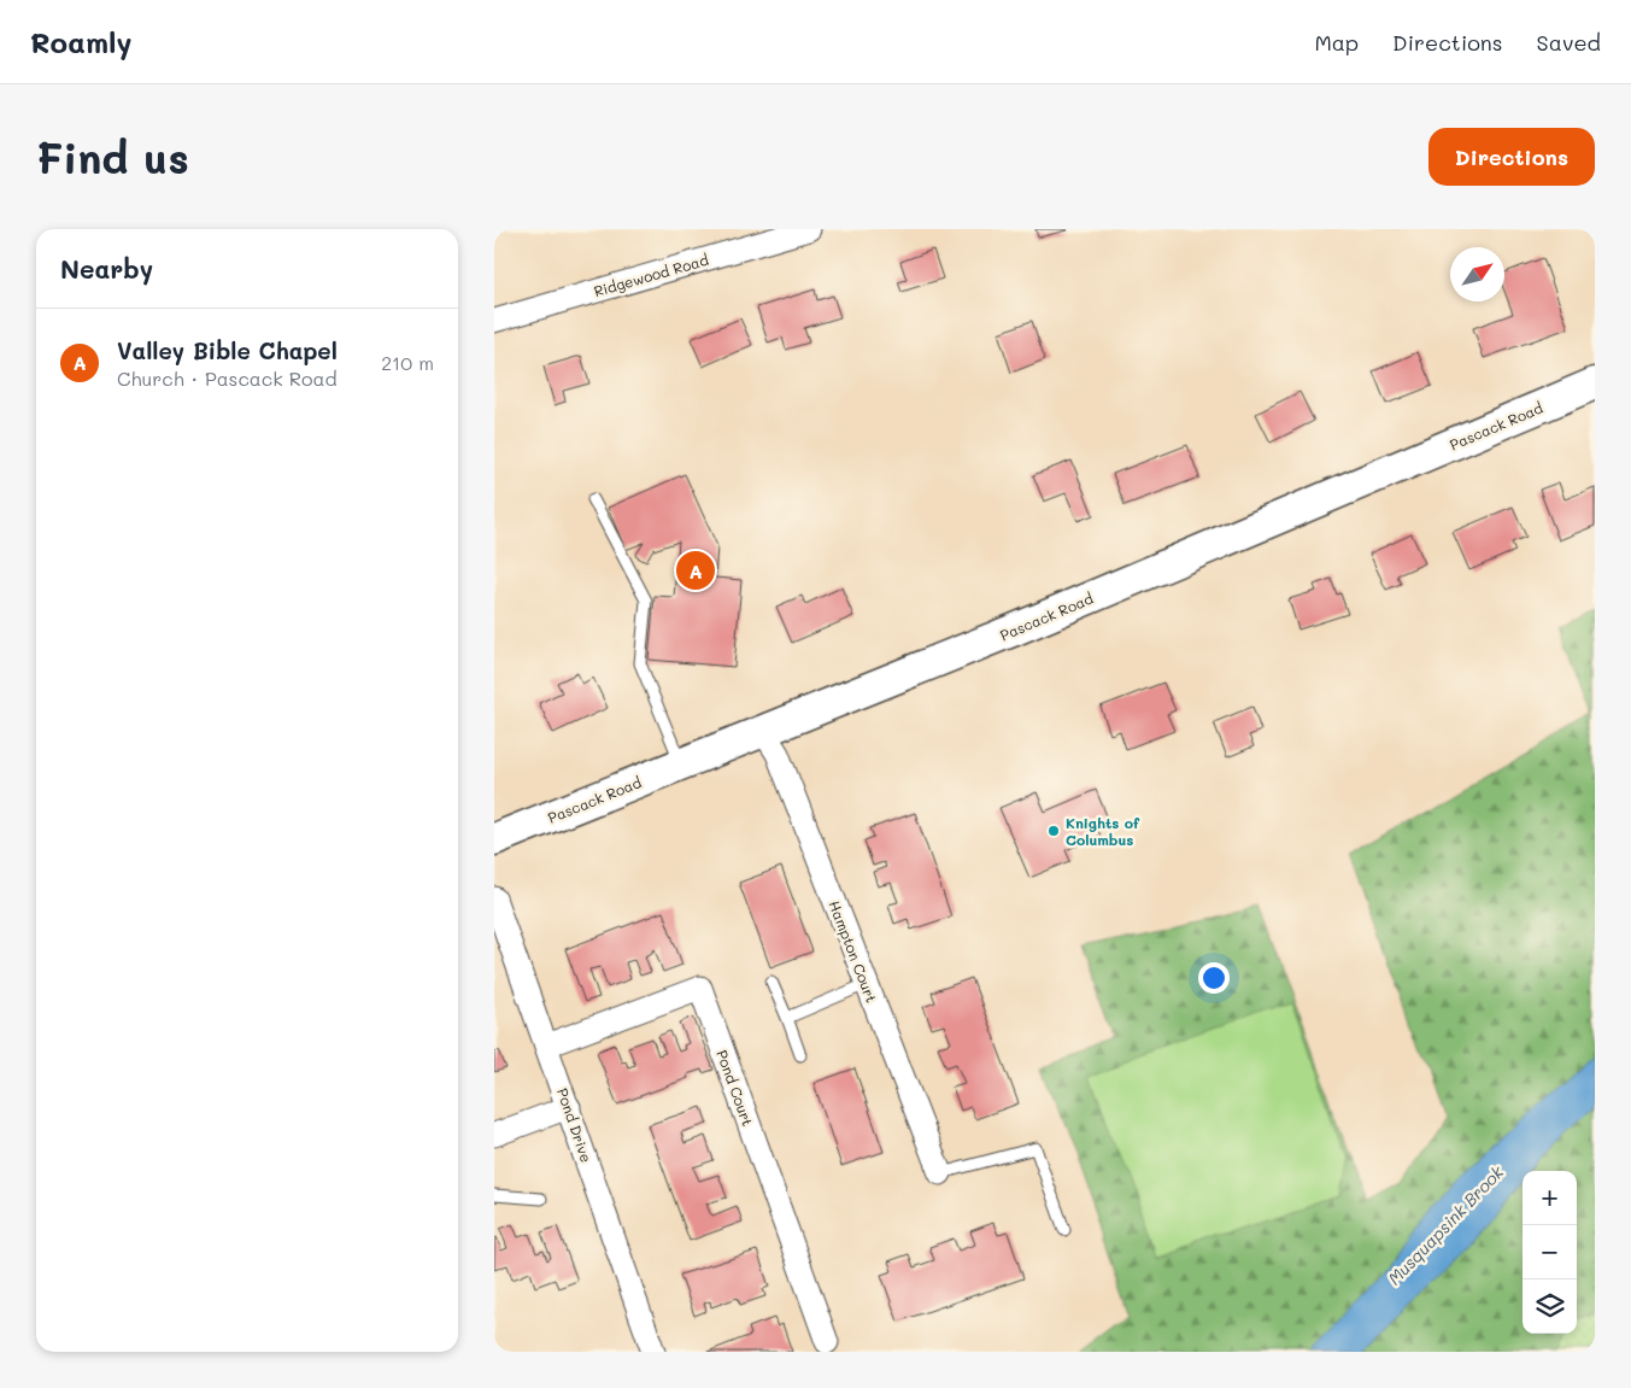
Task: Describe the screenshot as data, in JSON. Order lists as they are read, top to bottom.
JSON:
{
  "streets": {
    "main road": ["Pascack Road"],
    "street": [
      "Ridgewood Road",
      "Hampton Court",
      "Pond Court",
      "Pond Drive"
    ]
  },
  "crossings": [
    ["Pascack Road", "Hampton Court"],
    ["Pond Court", "Pond Drive"]
  ],
  "water": ["Musquapsink Brook"],
  "places": ["Knights of Columbus"],
  "north": "top right",
  "page": {
    "header": "Roamly",
    "nav": ["Map", "Directions", "Saved"],
    "buttons": "Directions",
    "title": "Find us",
    "heading": "Nearby",
    "list": [
      {
        "mark": "A",
        "name": "Valley Bible Chapel",
        "note": "Church · Pascack Road",
        "value": "210 m"
      }
    ],
    "pins": "A",
    "map_buttons": ["+", "−"]
  }
}
